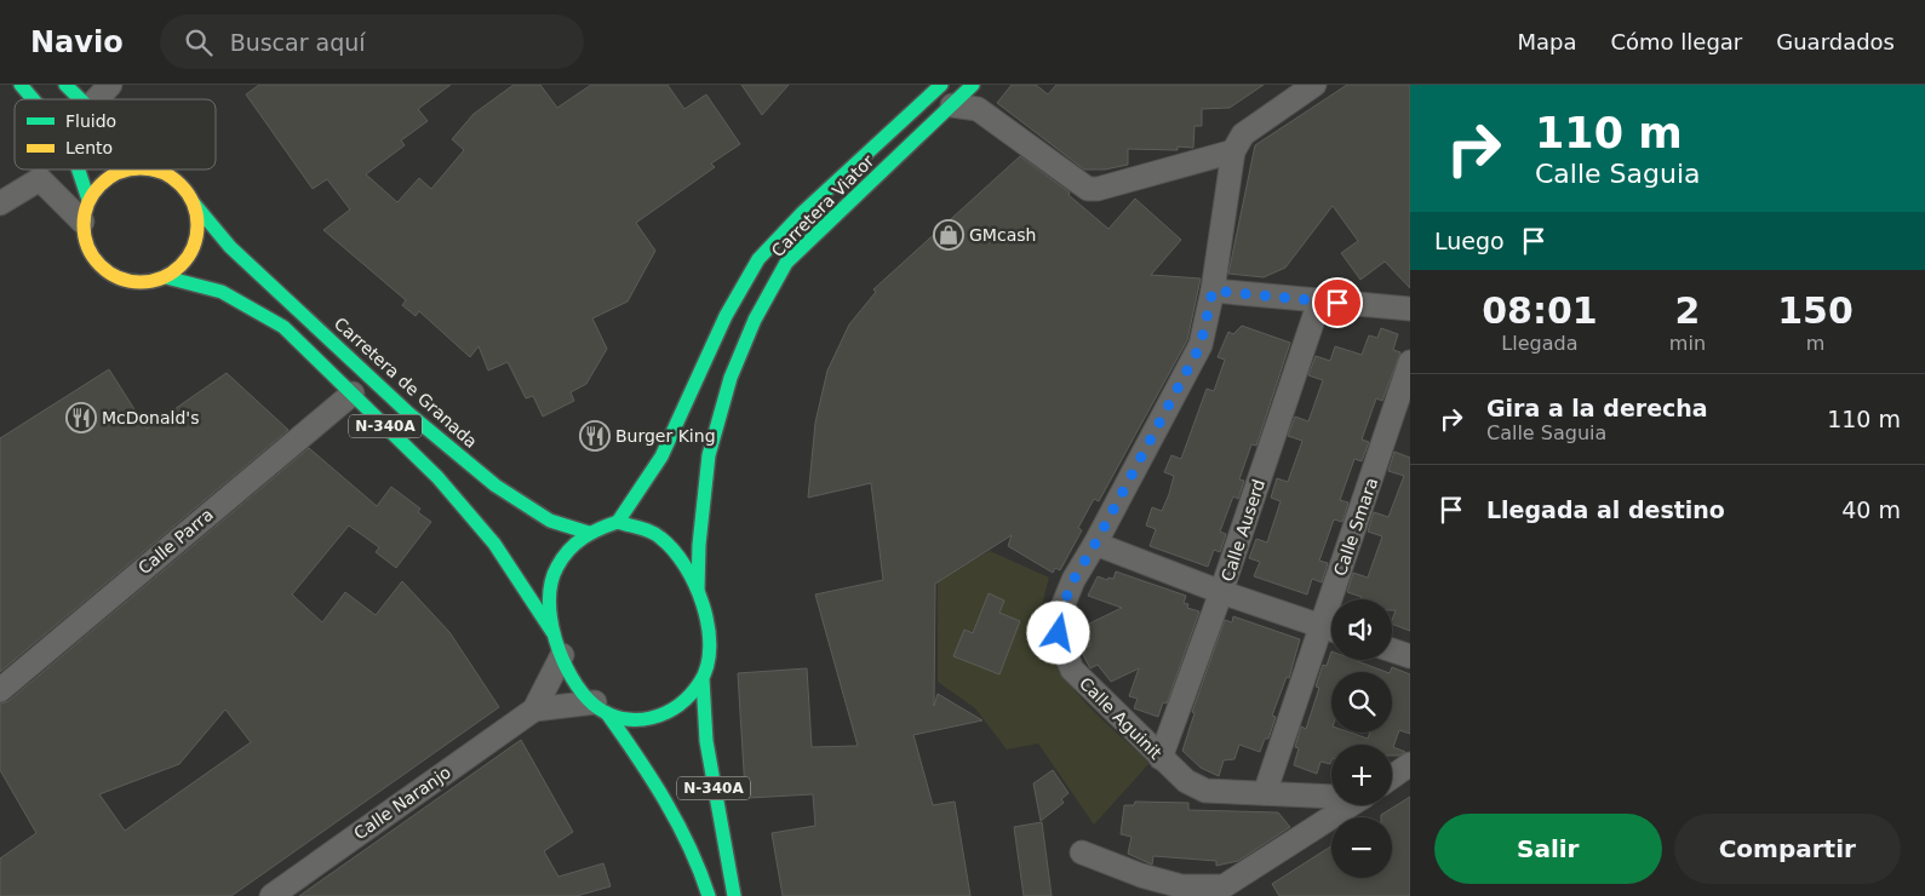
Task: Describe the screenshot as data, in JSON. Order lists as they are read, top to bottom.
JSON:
{
  "streets": {
    "main road": ["Carretera Viator", "Carretera de Granada", "N-340A"],
    "street": [
      "Calle Smara",
      "Calle Auserd",
      "Calle Parra",
      "Calle Aguinit",
      "Calle Naranjo"
    ]
  },
  "crossings": [
    ["Carretera Viator", "Carretera de Granada"],
    ["Carretera Viator", "N-340A"],
    ["Carretera Viator", "Calle Naranjo"],
    ["Carretera de Granada", "N-340A"],
    ["Carretera de Granada", "Calle Naranjo"],
    ["N-340A", "Calle Parra"],
    ["N-340A", "Calle Naranjo"],
    ["Calle Smara", "Calle Aguinit"],
    ["Calle Auserd", "Calle Aguinit"]
  ],
  "places": {
    "shop": ["GMcash"],
    "restaurant": ["McDonald's", "Burger King"]
  },
  "legend": ["Fluido", "Lento"],
  "page": {
    "header": "Navio",
    "search": "Buscar aquí",
    "nav": ["Mapa", "Cómo llegar", "Guardados"],
    "turn": ["110 m", "Calle Saguia"],
    "then": "Luego",
    "eta": [
      "08:01",
      "Llegada",
      "2",
      "min",
      "150",
      "m"
    ],
    "list": [
      {
        "name": "Gira a la derecha",
        "note": "Calle Saguia",
        "value": "110 m"
      },
      {
        "name": "Llegada al destino",
        "value": "40 m"
      }
    ],
    "map_buttons": ["+", "−"],
    "buttons": ["Salir", "Compartir"]
  }
}
